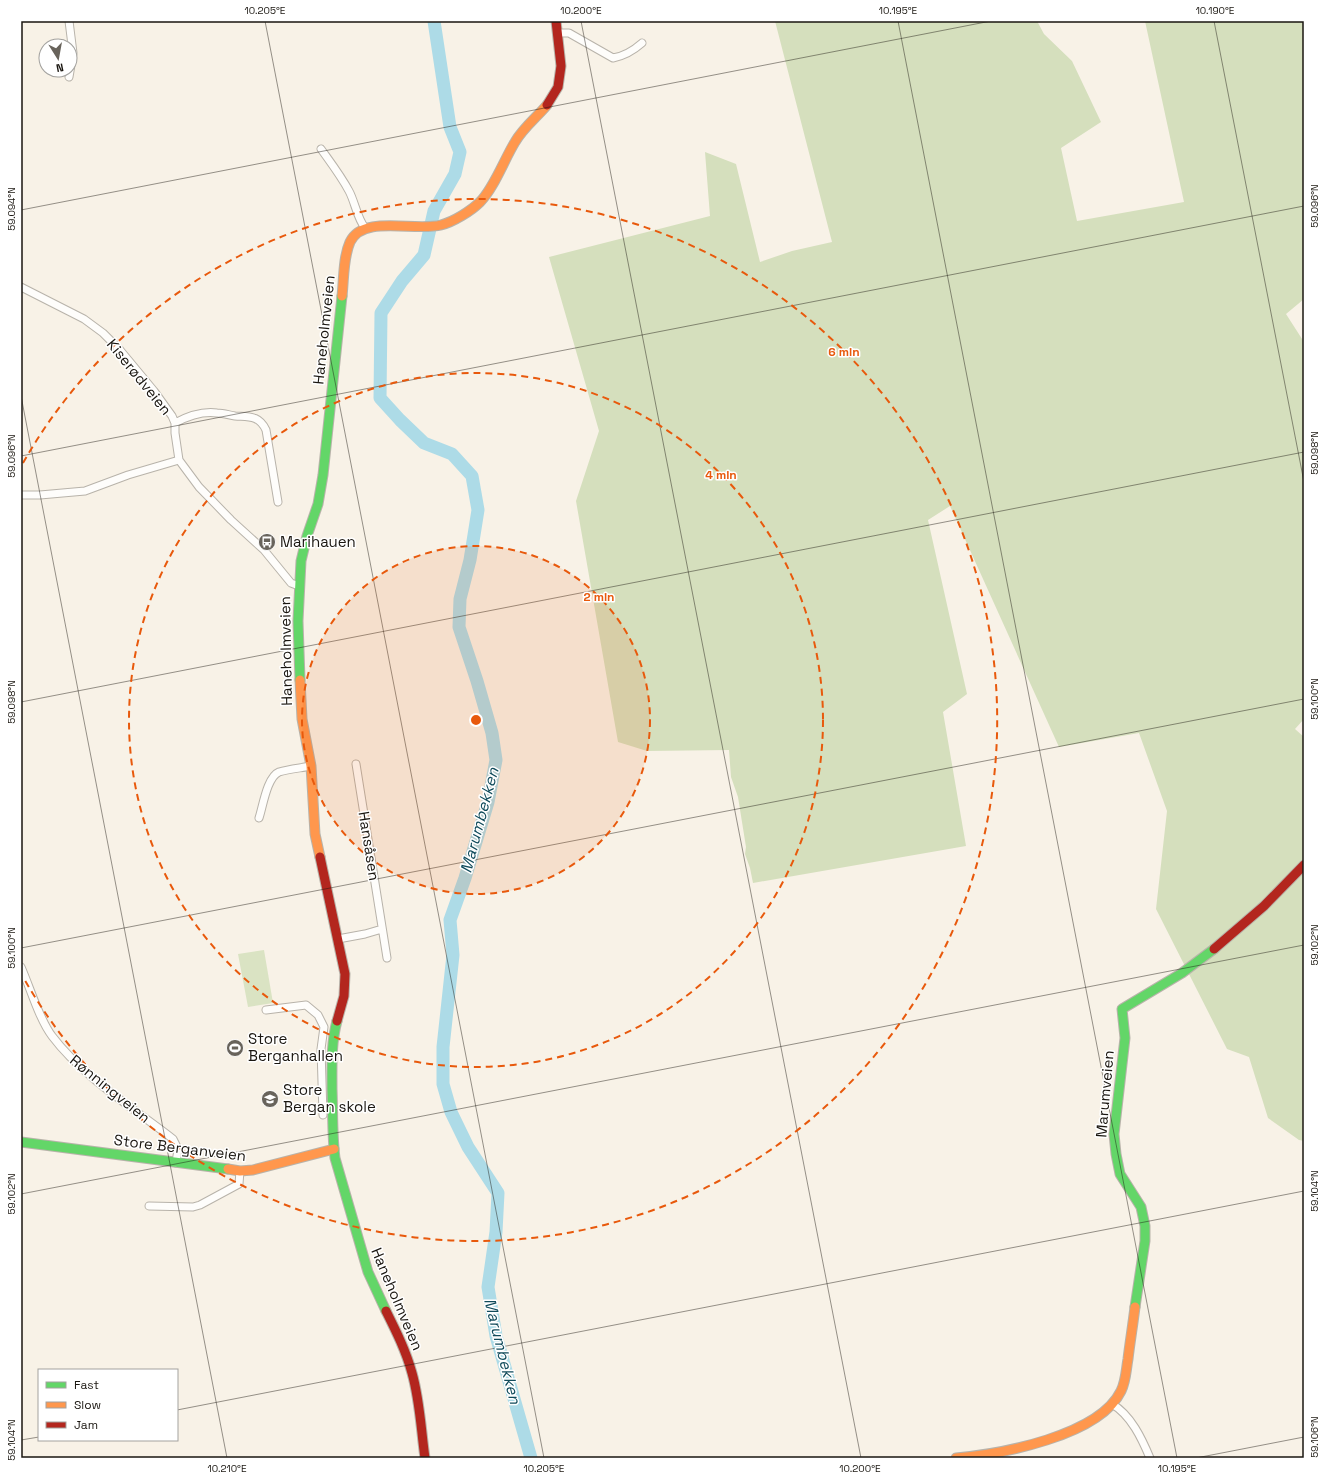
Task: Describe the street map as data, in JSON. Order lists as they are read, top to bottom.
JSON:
{
  "streets": {
    "main road": ["Haneholmveien", "Marumveien", "Store Berganveien"],
    "street": ["Kiserødveien", "Hansåsen", "Rønningveien"]
  },
  "crossings": [
    ["Haneholmveien", "Kiserødveien"],
    ["Haneholmveien", "Store Berganveien"],
    ["Rønningveien", "Store Berganveien"]
  ],
  "water": ["Marumbekken"],
  "places": {
    "bus stop": ["Marihauen"],
    "sports": ["Store Berganhallen"],
    "school or university": ["Store Bergan skole"]
  },
  "legend": ["Fast", "Slow", "Jam"],
  "north": "bottom",
  "coordinates": [
    "10.205°E",
    "10.200°E",
    "10.195°E",
    "10.190°E",
    "59.096°N",
    "59.094°N",
    "59.098°N",
    "59.100°N",
    "59.102°N",
    "59.104°N",
    "59.106°N",
    "10.210°E"
  ],
  "rings": ["6 min", "4 min", "2 min"]
}
